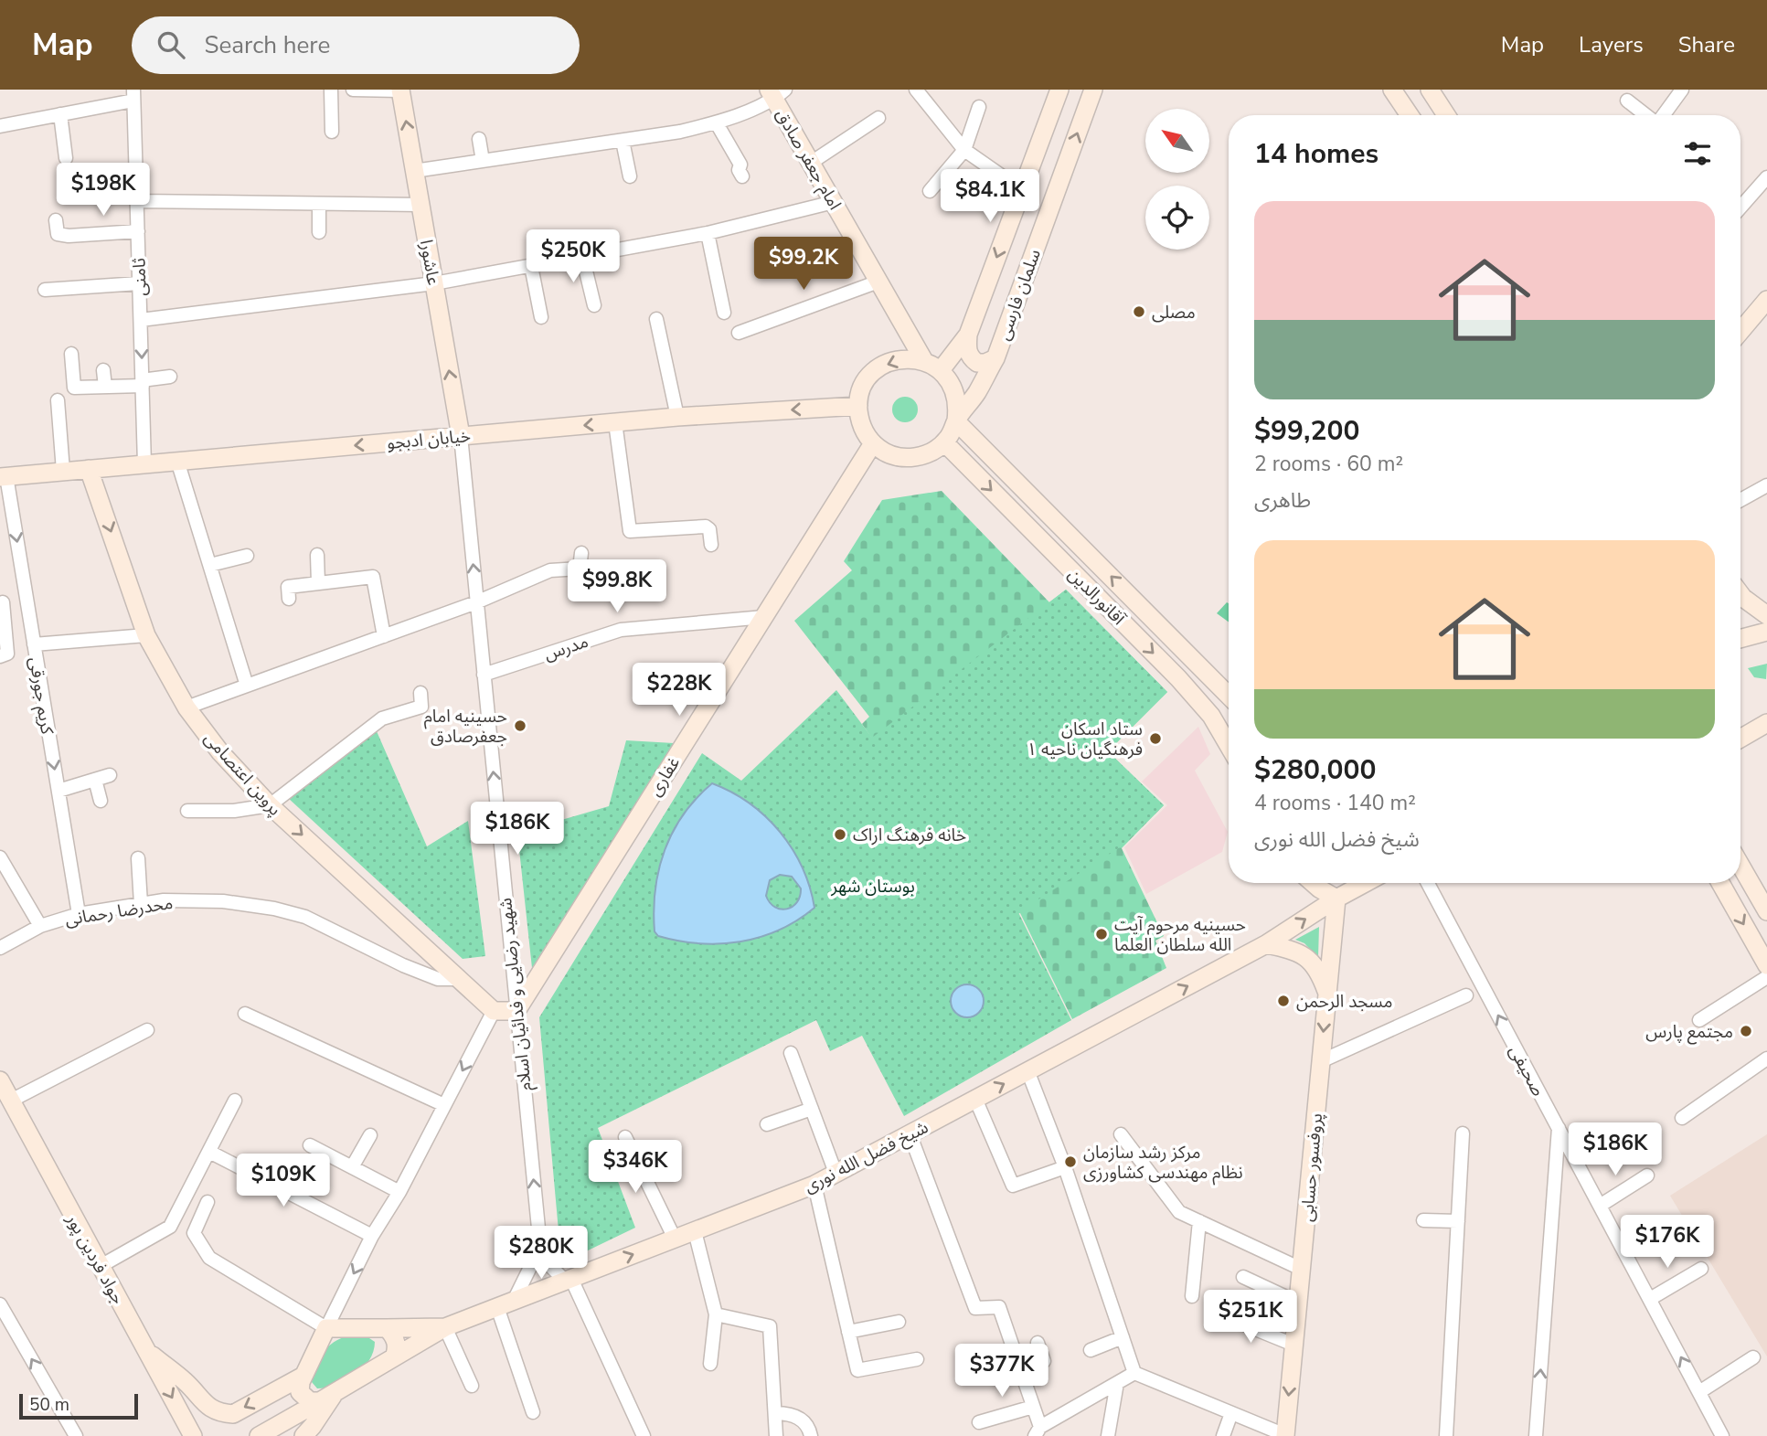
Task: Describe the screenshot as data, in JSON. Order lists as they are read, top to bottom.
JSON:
{
  "streets": {
    "street": [
      "امام جعفر صادق",
      "عاشورا",
      "ثامنی",
      "سلمان فارسی",
      "خیابان ادبجو",
      "آقانورالدین",
      "مدرس",
      "کریم جورقی",
      "پروین اعتصامی",
      "غفاری",
      "محدرضا رحمانی",
      "شهید رضایی و فدائیان اسلام",
      "صحیفی",
      "شیخ فضل الله نوری",
      "پروفسور حسابی",
      "جواد فردین پور"
    ]
  },
  "crossings": [
    ["امام جعفر صادق", "سلمان فارسی"],
    ["امام جعفر صادق", "خیابان ادبجو"],
    ["امام جعفر صادق", "آقانورالدین"],
    ["امام جعفر صادق", "غفاری"],
    ["عاشورا", "خیابان ادبجو"],
    ["عاشورا", "شهید رضایی و فدائیان اسلام"],
    ["ثامنی", "خیابان ادبجو"],
    ["سلمان فارسی", "خیابان ادبجو"],
    ["سلمان فارسی", "آقانورالدین"],
    ["سلمان فارسی", "غفاری"],
    ["خیابان ادبجو", "آقانورالدین"],
    ["خیابان ادبجو", "کریم جورقی"],
    ["خیابان ادبجو", "پروین اعتصامی"],
    ["خیابان ادبجو", "غفاری"],
    ["خیابان ادبجو", "شهید رضایی و فدائیان اسلام"],
    ["آقانورالدین", "غفاری"],
    ["مدرس", "غفاری"],
    ["مدرس", "شهید رضایی و فدائیان اسلام"],
    ["کریم جورقی", "محدرضا رحمانی"],
    ["پروین اعتصامی", "محدرضا رحمانی"],
    ["غفاری", "شهید رضایی و فدائیان اسلام"],
    ["شهید رضایی و فدائیان اسلام", "شیخ فضل الله نوری"],
    ["شیخ فضل الله نوری", "پروفسور حسابی"]
  ],
  "one_way": [
    "کریم جورقی",
    "شهید رضایی و فدائیان اسلام",
    "صحیفی",
    "شیخ فضل الله نوری"
  ],
  "parks": ["بوستان شهر"],
  "places": [
    "مصلی",
    "حسینیه امام جعفرصادق",
    "ستاد اسکان فرهنگیان ناحیه ۱",
    "خانه فرهنگ اراک",
    "حسینیه مرحوم آیت الله سلطان العلما",
    "مسجد الرحمن",
    "مجتمع پارس",
    "مرکز رشد سازمان نظام مهندسی کشاورزی"
  ],
  "scale_bar": "50 m",
  "north": "top left",
  "page": {
    "header": "Map",
    "search": "Search here",
    "nav": ["Map", "Layers", "Share"],
    "heading": "14 homes",
    "price": [
      "$198K",
      "$84.1K",
      "$250K",
      "$99.2K",
      "$99.8K",
      "$228K",
      "$186K",
      "$186K",
      "$346K",
      "$109K",
      "$176K",
      "$280K",
      "$251K",
      "$377K"
    ],
    "list": [
      {
        "name": "$99,200",
        "note": "2 rooms · 60 m² · طاهری"
      },
      {
        "name": "$280,000",
        "note": "4 rooms · 140 m² · شیخ فضل الله نوری"
      }
    ],
    "scale": "50 m"
  }
}
